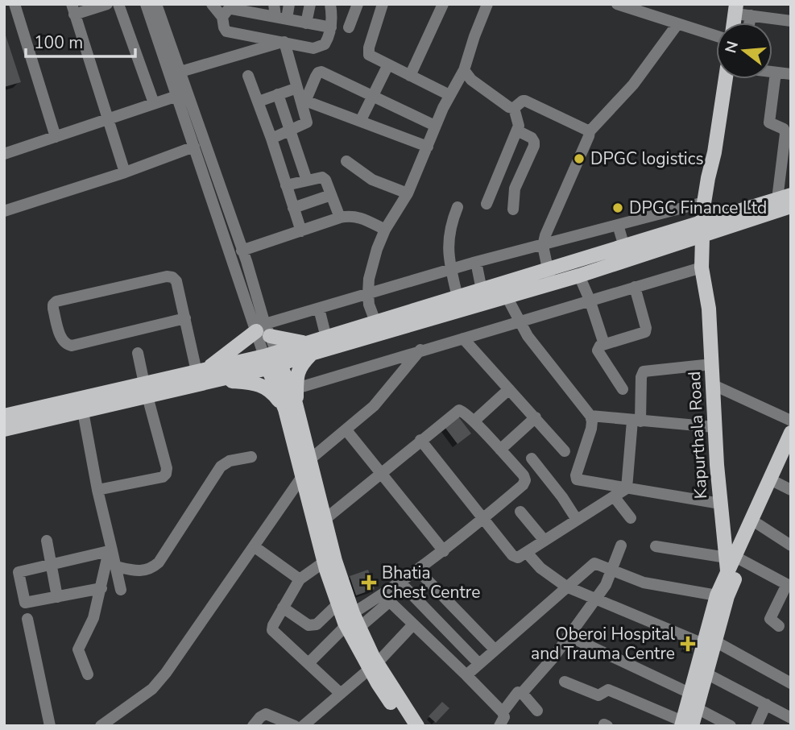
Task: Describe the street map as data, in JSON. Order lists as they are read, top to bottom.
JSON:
{
  "streets": {
    "main road": ["Kapurthala Road"]
  },
  "places": {
    "other": ["DPGC logistics", "DPGC Finance Ltd"],
    "health": ["Bhatia Chest Centre", "Oberoi Hospital and Trauma Centre"]
  },
  "scale_bar": "100 m",
  "north": "left"
}
